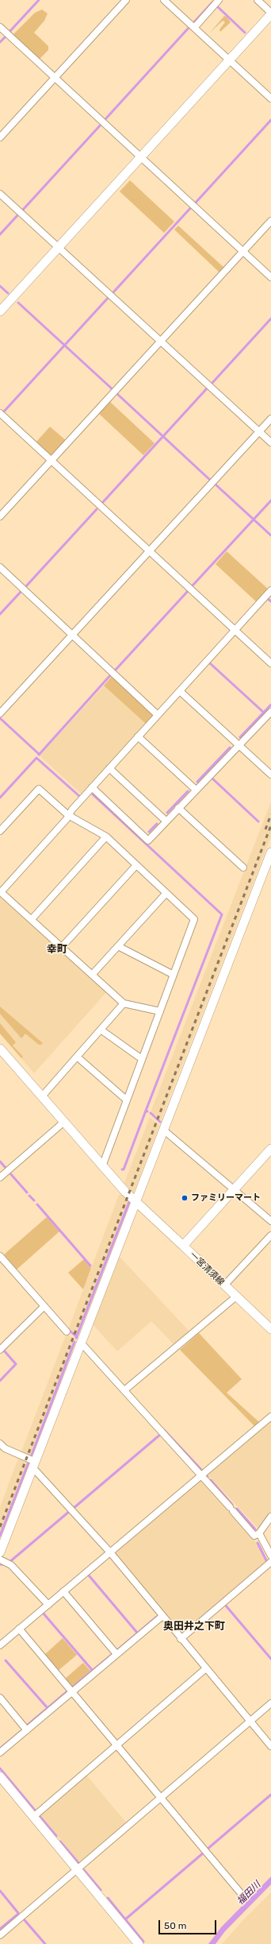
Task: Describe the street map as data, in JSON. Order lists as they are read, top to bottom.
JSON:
{
  "streets": {
    "street": ["一宮清須線"]
  },
  "districts": ["幸町", "奥田井之下町"],
  "water": ["福田川"],
  "places": ["ファミリーマート"],
  "scale_bar": "50 m"
}
